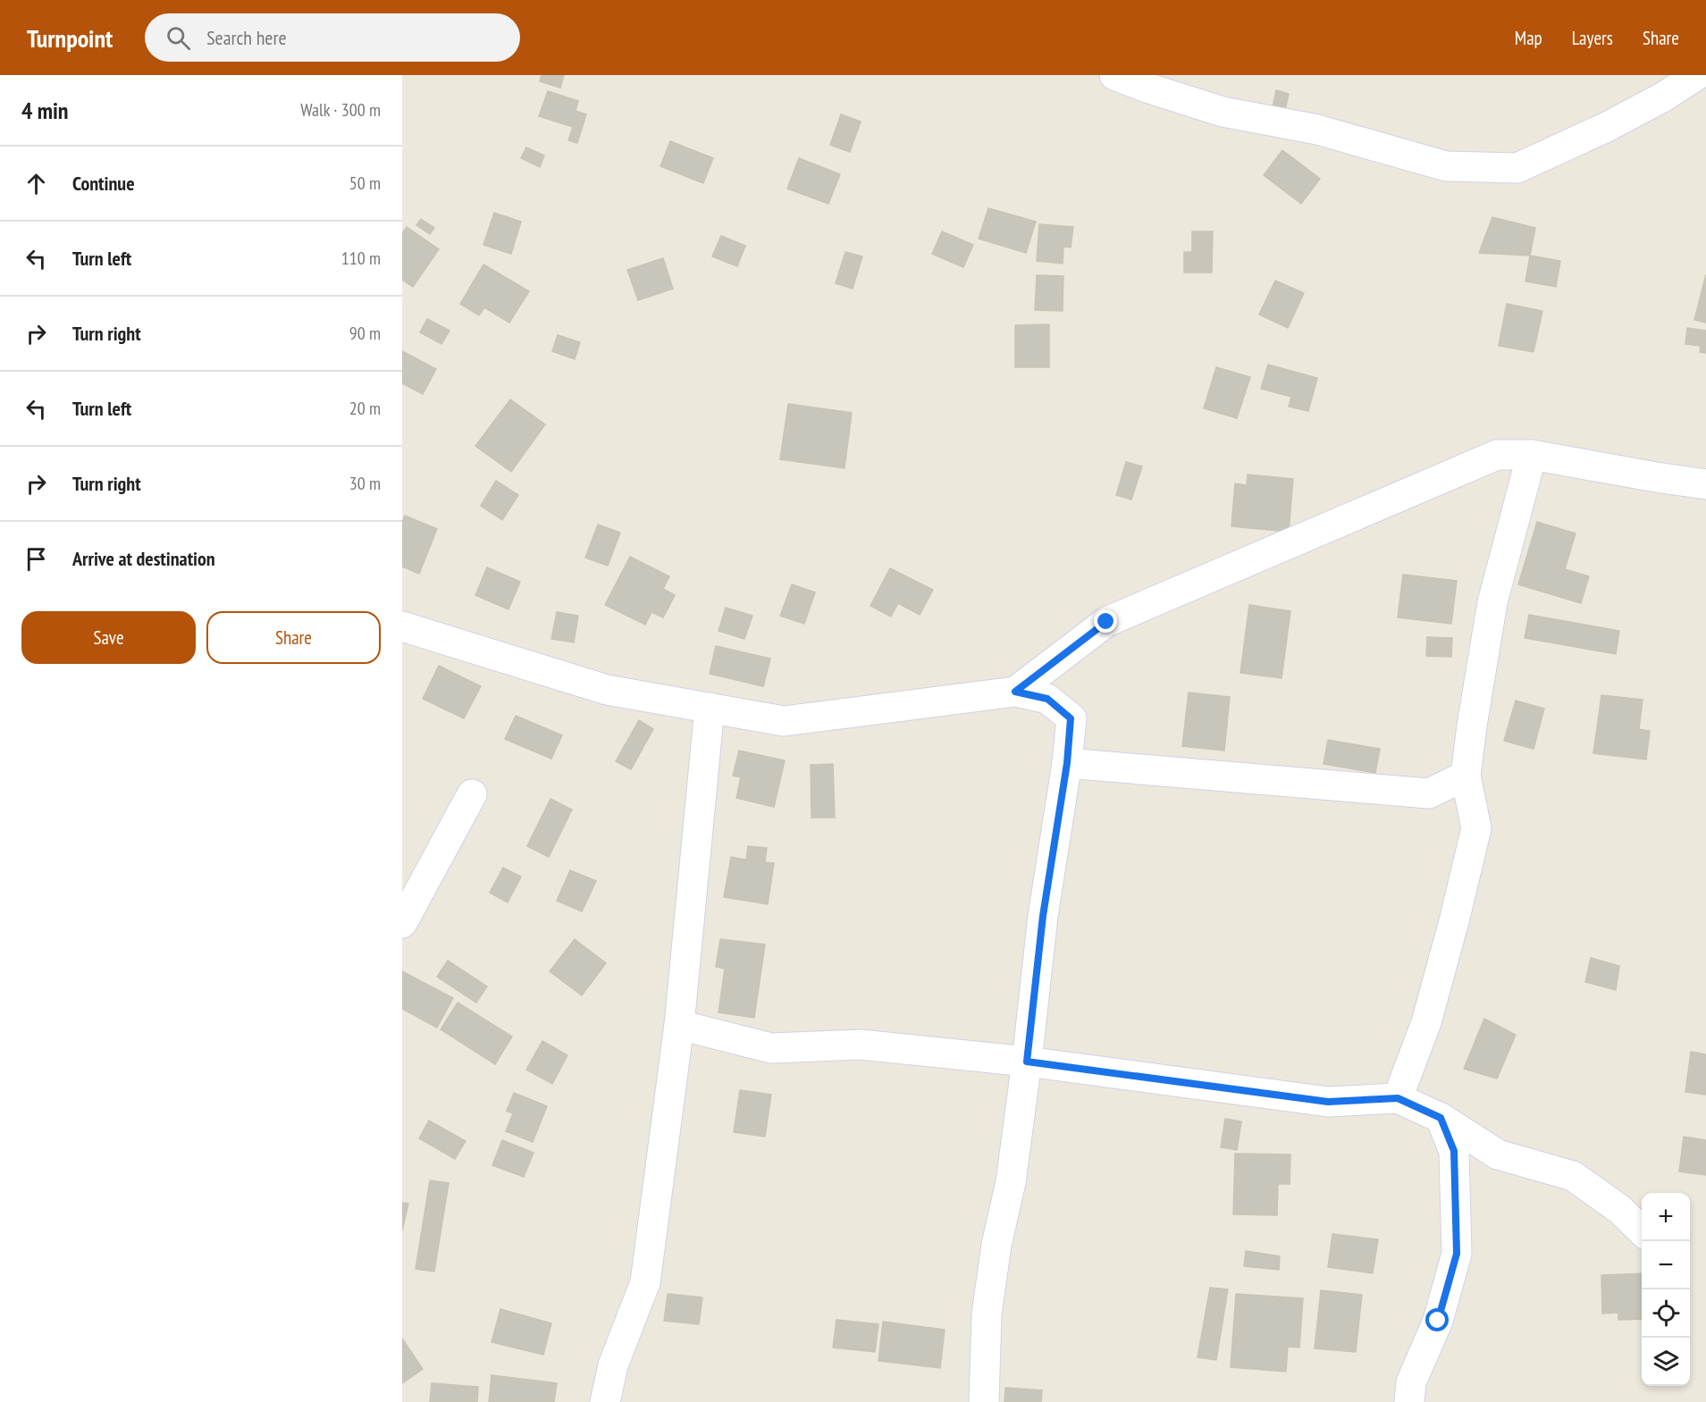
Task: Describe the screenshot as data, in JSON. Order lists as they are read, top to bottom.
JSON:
{
  "page": {
    "header": "Turnpoint",
    "search": "Search here",
    "nav": ["Map", "Layers", "Share"],
    "heading": ["4 min", "Walk · 300 m"],
    "list": [
      ["Continue", "50 m"],
      ["Turn left", "110 m"],
      ["Turn right", "90 m"],
      ["Turn left", "20 m"],
      ["Turn right", "30 m"],
      "Arrive at destination"
    ],
    "buttons": ["Save", "Share"],
    "map_buttons": ["+", "−"]
  }
}
